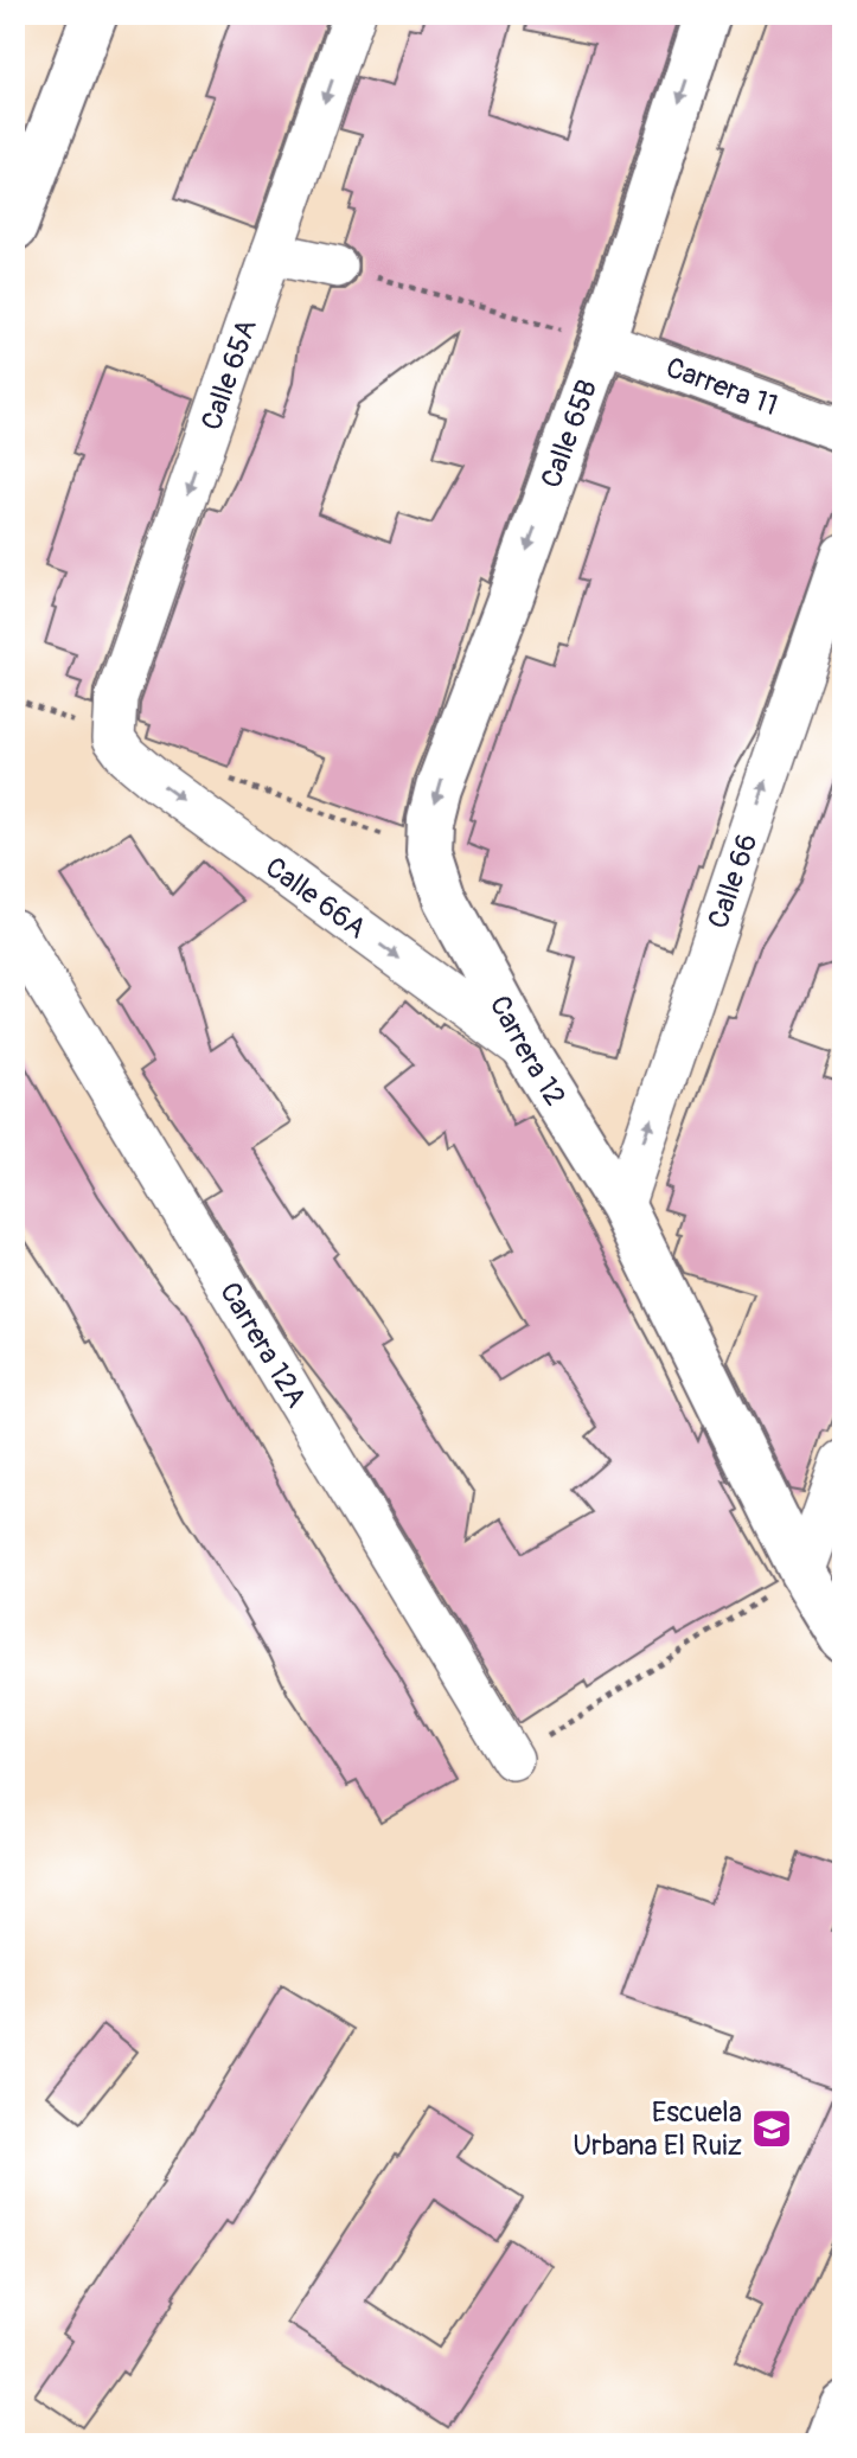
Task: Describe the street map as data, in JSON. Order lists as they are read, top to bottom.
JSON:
{
  "streets": {
    "street": [
      "Calle 65A",
      "Carrera 11",
      "Calle 65B",
      "Calle 66",
      "Calle 66A",
      "Carrera 12",
      "Carrera 12A"
    ]
  },
  "crossings": [
    ["Calle 65A", "Calle 66A"],
    ["Carrera 11", "Calle 65B"],
    ["Calle 65B", "Carrera 12"],
    ["Calle 66", "Carrera 12"],
    ["Calle 66A", "Carrera 12"]
  ],
  "one_way": [
    "Calle 65A",
    "Calle 65B",
    "Calle 66",
    "Calle 66A"
  ],
  "places": {
    "school or university": ["Escuela Urbana El Ruiz"]
  }
}
